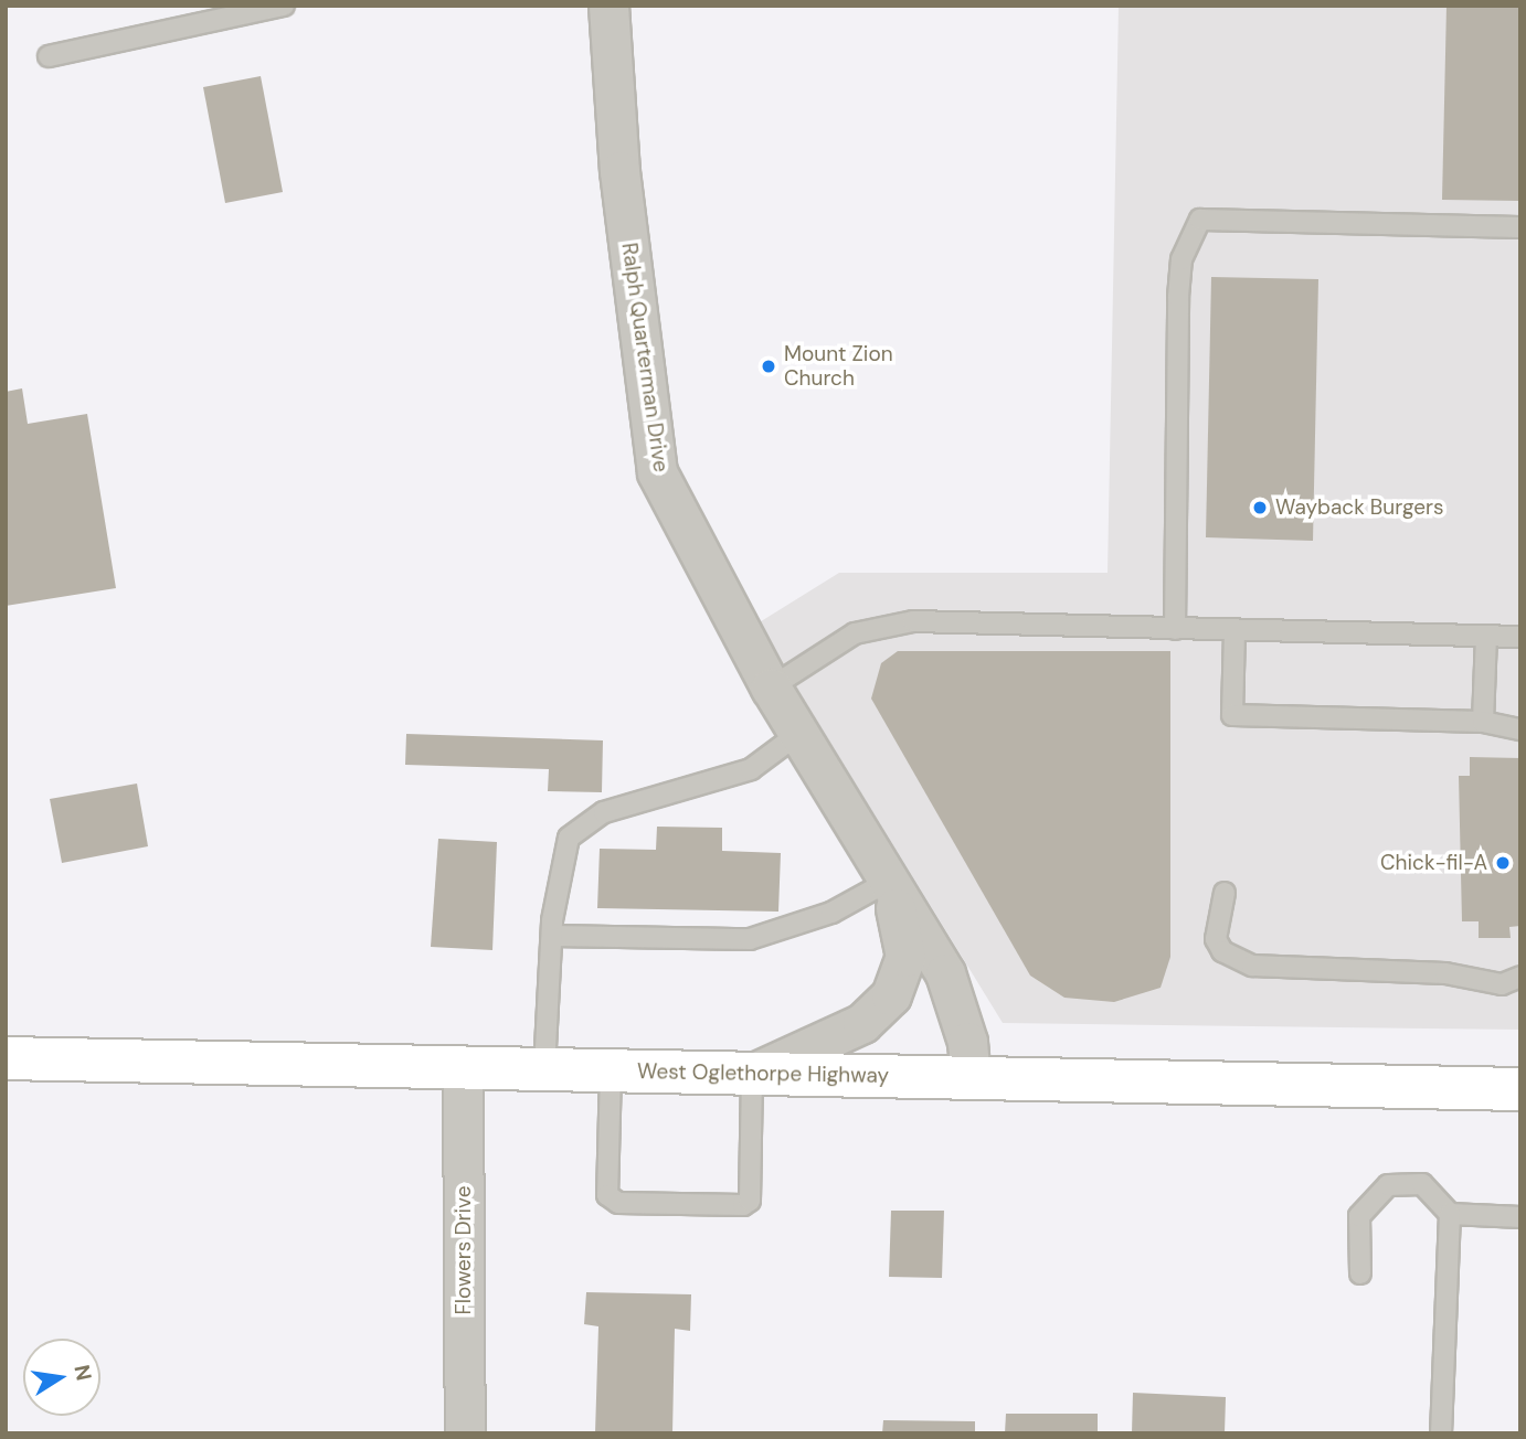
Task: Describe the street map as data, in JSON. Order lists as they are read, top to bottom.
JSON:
{
  "streets": {
    "highway": ["West Oglethorpe Highway"],
    "street": ["Ralph Quarterman Drive", "Flowers Drive"]
  },
  "crossings": [
    ["Ralph Quarterman Drive", "West Oglethorpe Highway"],
    ["West Oglethorpe Highway", "Flowers Drive"]
  ],
  "places": ["Mount Zion Church", "Wayback Burgers", "Chick-fil-A"],
  "north": "right"
}
